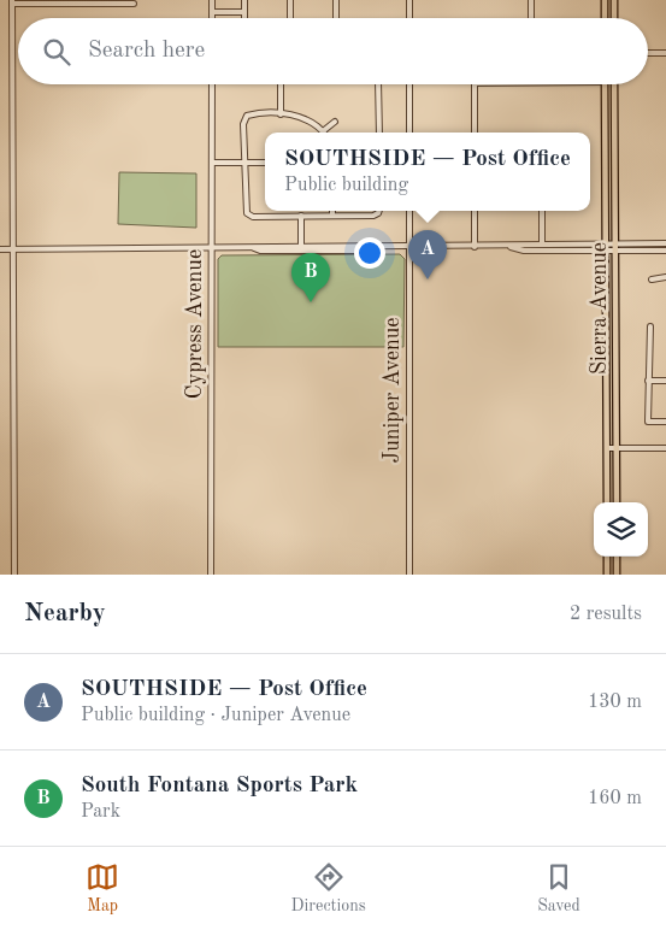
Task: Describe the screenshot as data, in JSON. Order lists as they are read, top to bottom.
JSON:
{
  "streets": {
    "main road": ["Sierra Avenue"],
    "street": ["Cypress Avenue", "Juniper Avenue"]
  },
  "page": {
    "search": "Search here",
    "popup": ["SOUTHSIDE — Post Office", "Public building"],
    "pins": ["A", "B"],
    "heading": ["Nearby", "2 results"],
    "list": [
      {
        "mark": "A",
        "name": "SOUTHSIDE — Post Office",
        "note": "Public building · Juniper Avenue",
        "value": "130 m"
      },
      {
        "mark": "B",
        "name": "South Fontana Sports Park",
        "note": "Park",
        "value": "160 m"
      }
    ],
    "nav": ["Map", "Directions", "Saved"]
  }
}
